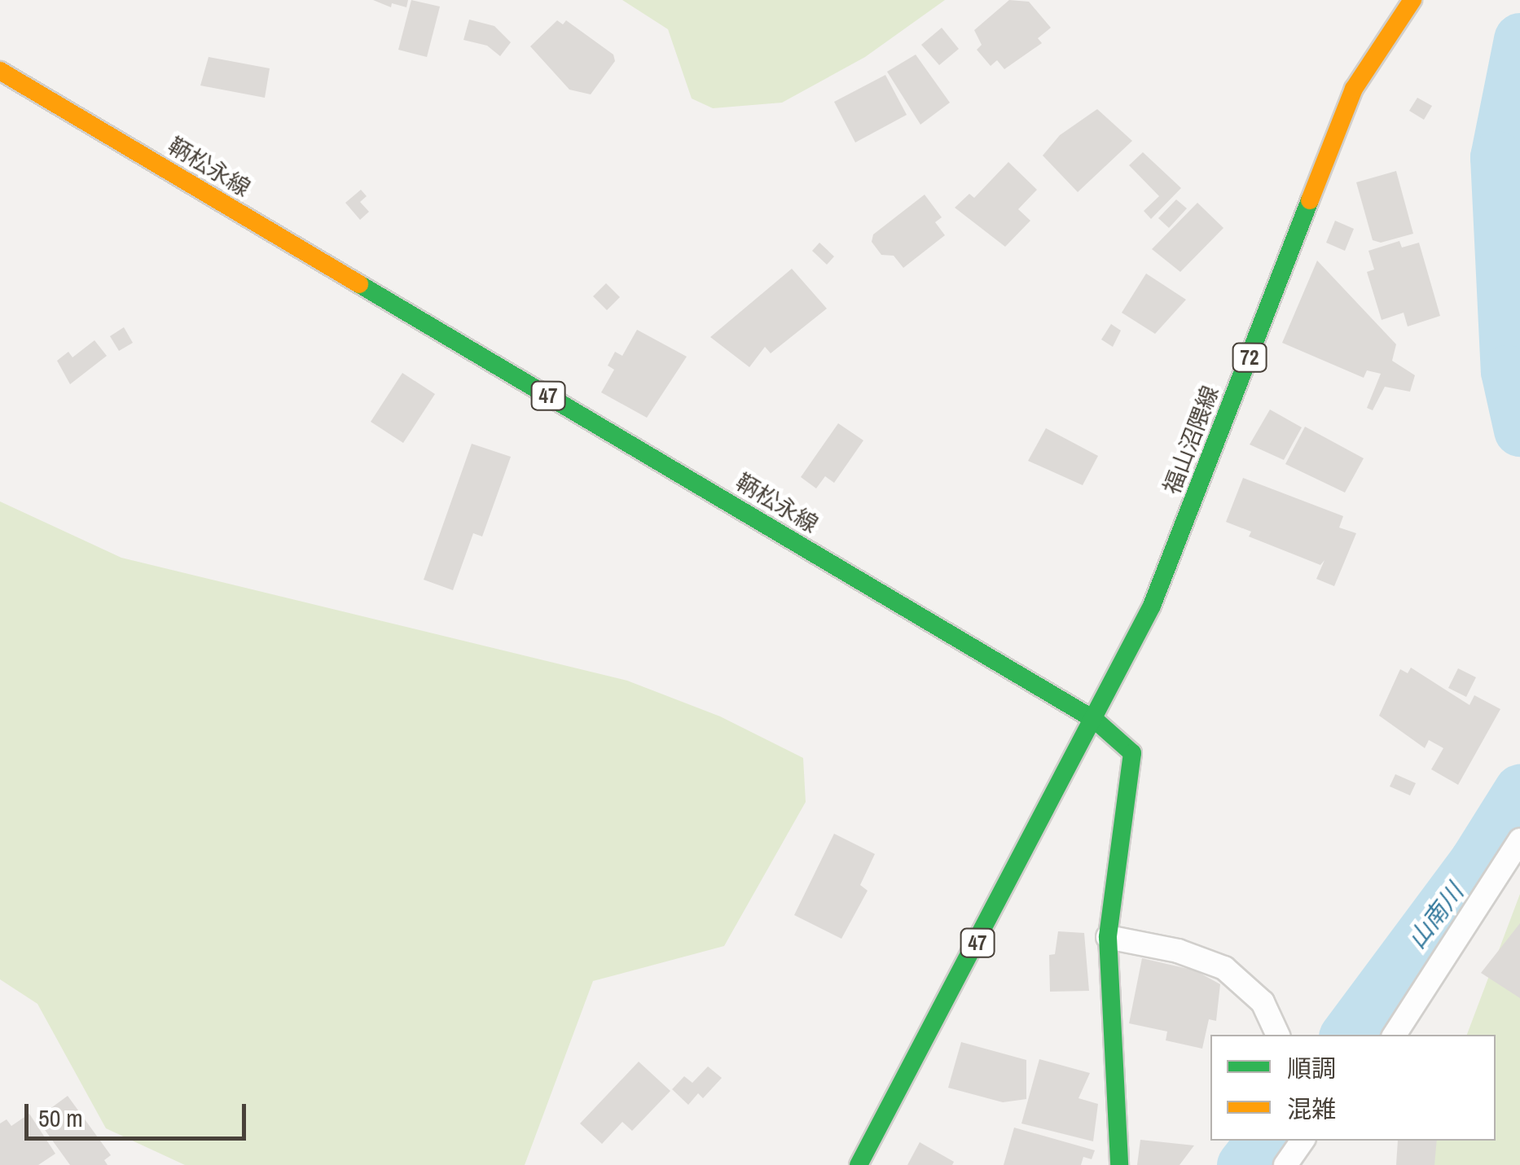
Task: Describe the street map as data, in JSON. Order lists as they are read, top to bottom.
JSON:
{
  "streets": {
    "main road": [
      "鞆松永線",
      "72",
      "47",
      "福山沼隈線"
    ]
  },
  "crossings": [
    ["鞆松永線", "47"],
    ["鞆松永線", "福山沼隈線"],
    ["47", "福山沼隈線"]
  ],
  "water": ["山南川"],
  "legend": ["順調", "混雑"],
  "scale_bar": "50 m"
}
